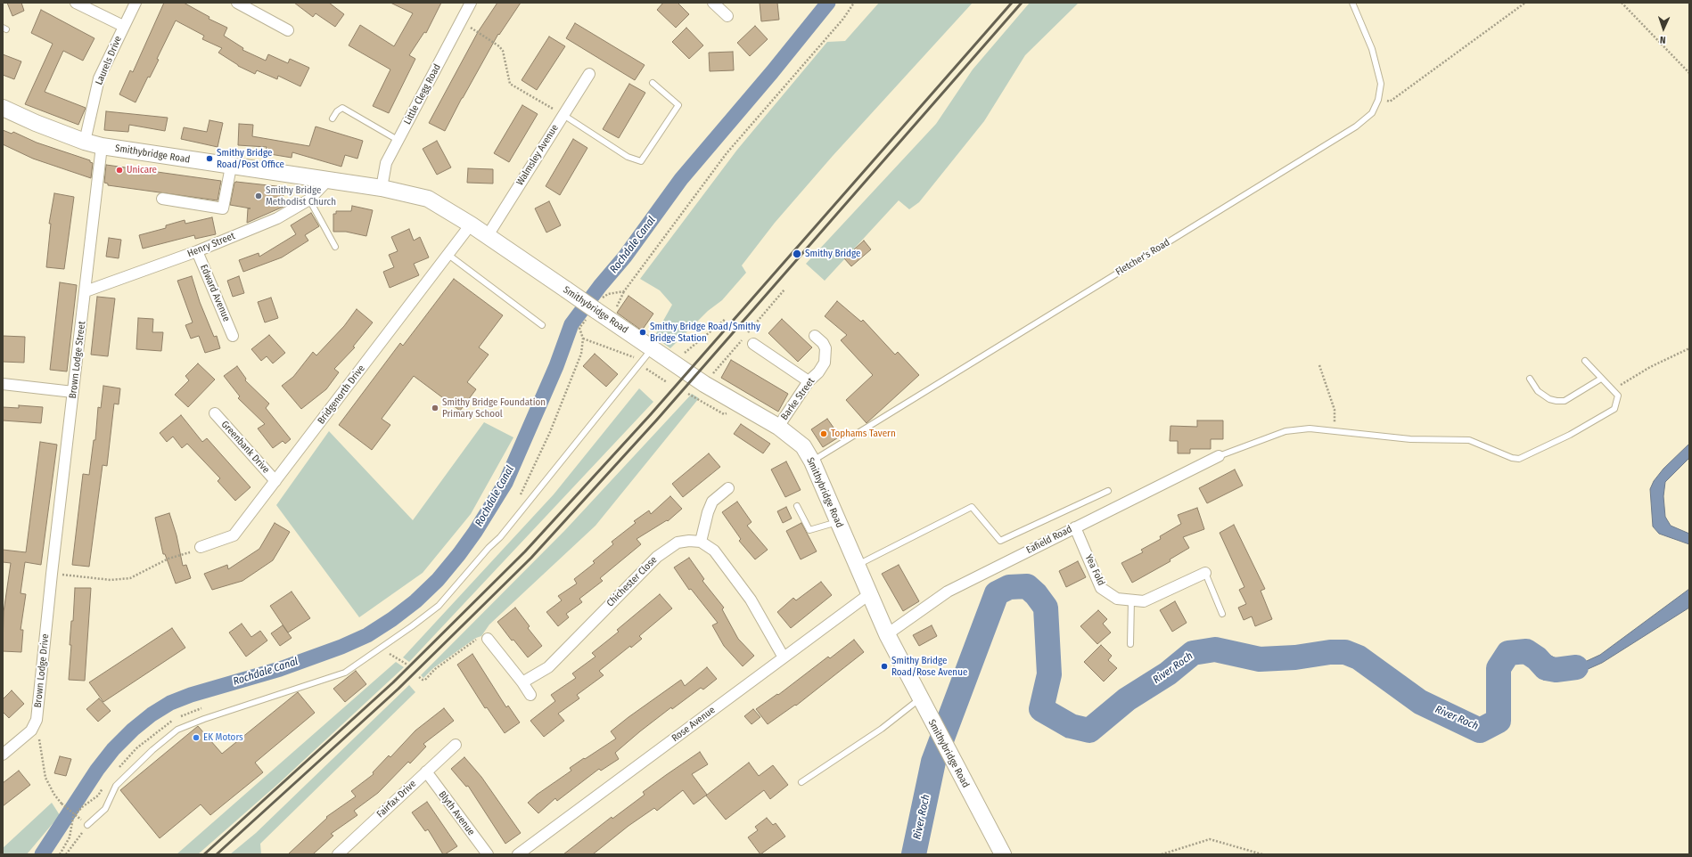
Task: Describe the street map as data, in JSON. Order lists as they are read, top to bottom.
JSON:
{
  "streets": {
    "street": [
      "Laurels Drive",
      "Little Clegg Road",
      "Smithybridge Road",
      "Walmsley Avenue",
      "Henry Street",
      "Edward Avenue",
      "Brown Lodge Street",
      "Bridgenorth Drive",
      "Barke Street",
      "Greenbank Drive",
      "Eafield Road",
      "Yea Fold",
      "Chichester Close",
      "Brown Lodge Drive",
      "Rose Avenue",
      "Fairfax Drive",
      "Blyth Avenue"
    ],
    "lane": ["Fletcher's Road"]
  },
  "crossings": [
    ["Laurels Drive", "Smithybridge Road"],
    ["Little Clegg Road", "Smithybridge Road"],
    ["Smithybridge Road", "Walmsley Avenue"],
    ["Smithybridge Road", "Henry Street"],
    ["Smithybridge Road", "Fletcher's Road"],
    ["Smithybridge Road", "Brown Lodge Street"],
    ["Smithybridge Road", "Bridgenorth Drive"],
    ["Smithybridge Road", "Barke Street"],
    ["Smithybridge Road", "Eafield Road"],
    ["Smithybridge Road", "Rose Avenue"],
    ["Henry Street", "Edward Avenue"],
    ["Henry Street", "Brown Lodge Street"],
    ["Brown Lodge Street", "Brown Lodge Drive"],
    ["Bridgenorth Drive", "Greenbank Drive"],
    ["Eafield Road", "Yea Fold"],
    ["Fairfax Drive", "Blyth Avenue"]
  ],
  "water": ["Rochdale Canal", "River Roch"],
  "places": [
    "Smithy Bridge Road/Post Office",
    "Unicare",
    "Smithy Bridge Methodist Church",
    "Smithy Bridge",
    "Smithy Bridge Road/Smithy Bridge Station",
    "Smithy Bridge Foundation Primary School",
    "Tophams Tavern",
    "Smithy Bridge Road/Rose Avenue",
    "EK Motors"
  ],
  "north": "bottom"
}
